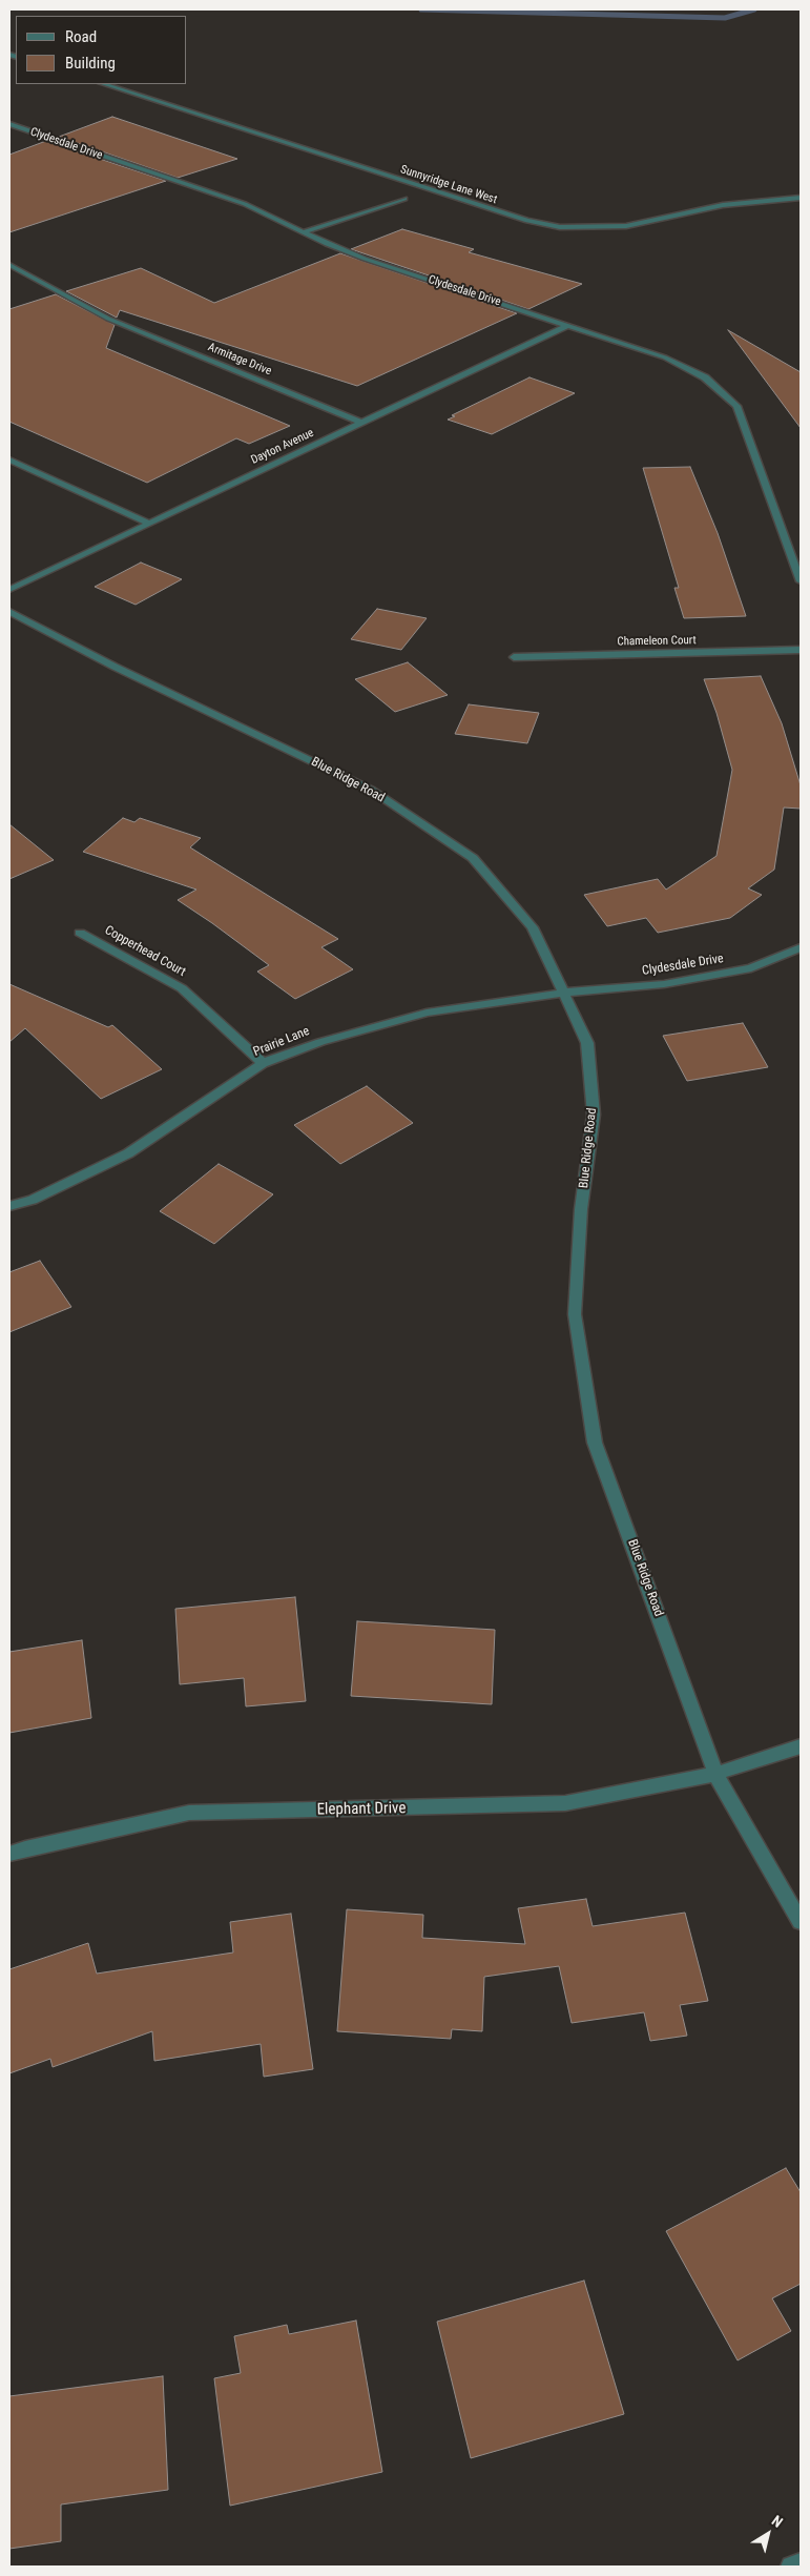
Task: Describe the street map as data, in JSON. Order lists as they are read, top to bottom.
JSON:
{
  "streets": {
    "street": [
      "Clydesdale Drive",
      "Sunnyridge Lane West",
      "Armitage Drive",
      "Dayton Avenue",
      "Chameleon Court",
      "Blue Ridge Road",
      "Copperhead Court",
      "Prairie Lane",
      "Elephant Drive"
    ]
  },
  "crossings": [
    ["Clydesdale Drive", "Dayton Avenue"],
    ["Clydesdale Drive", "Blue Ridge Road"],
    ["Clydesdale Drive", "Prairie Lane"],
    ["Armitage Drive", "Dayton Avenue"],
    ["Blue Ridge Road", "Prairie Lane"],
    ["Blue Ridge Road", "Elephant Drive"],
    ["Copperhead Court", "Prairie Lane"]
  ],
  "legend": ["Road", "Building"],
  "north": "top right"
}
